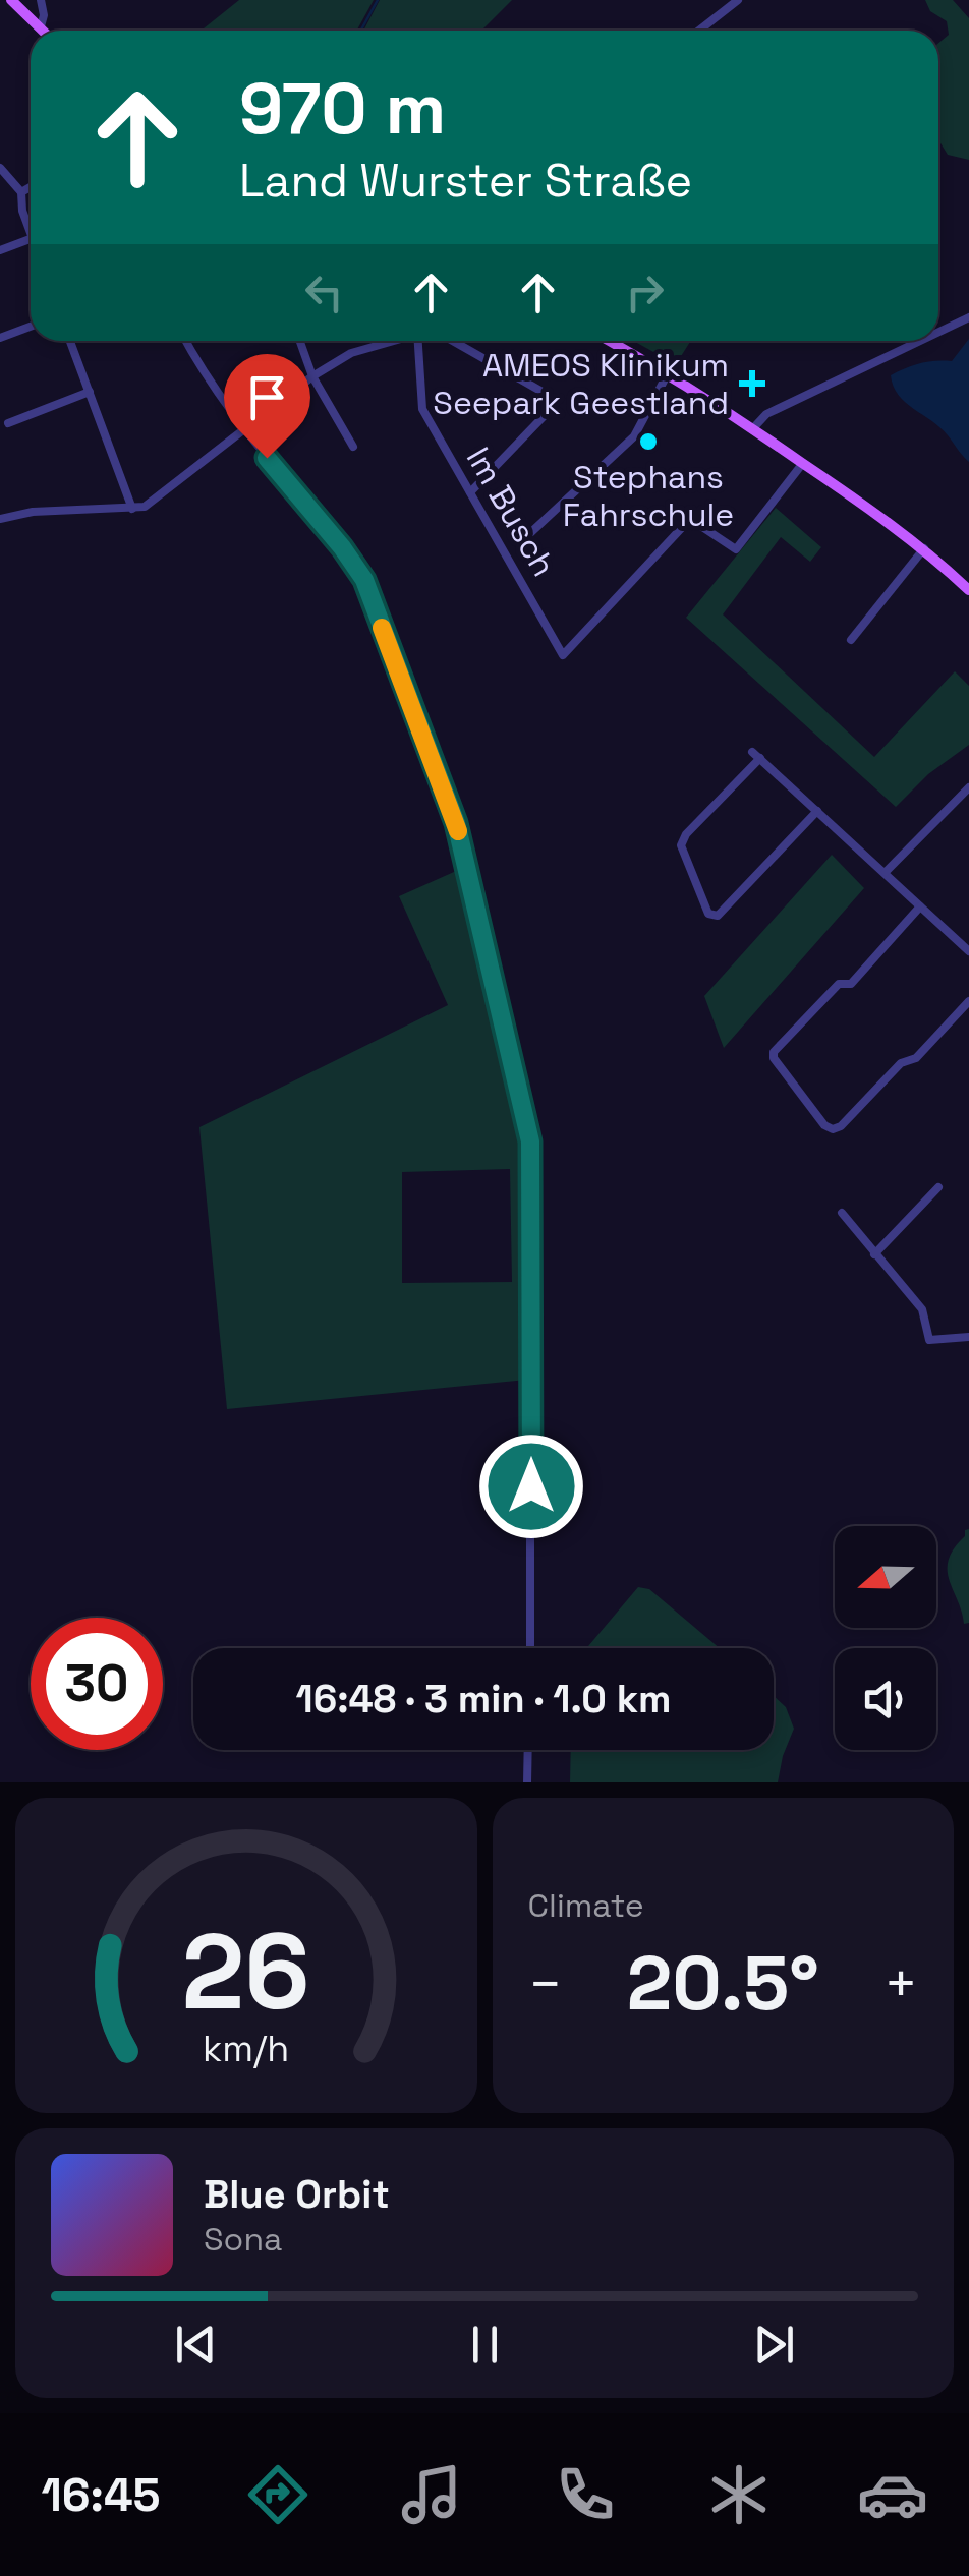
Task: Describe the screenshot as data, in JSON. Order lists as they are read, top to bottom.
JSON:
{
  "streets": {
    "street": ["Im Busch"]
  },
  "places": {
    "health": ["AMEOS Klinikum Seepark Geestland"],
    "other": ["Stephans Fahrschule"]
  },
  "north": "left",
  "page": {
    "turn": ["970 m", "Land Wurster Straße"],
    "limit": "30",
    "trip": "16:48 · 3 min · 1.0 km",
    "tile": "Climate",
    "heat": ["−", "20.5°", "+"],
    "song": ["Blue Orbit", "Sona"],
    "tabs": "16:45",
    "gauge": ["26", "km/h"]
  }
}
